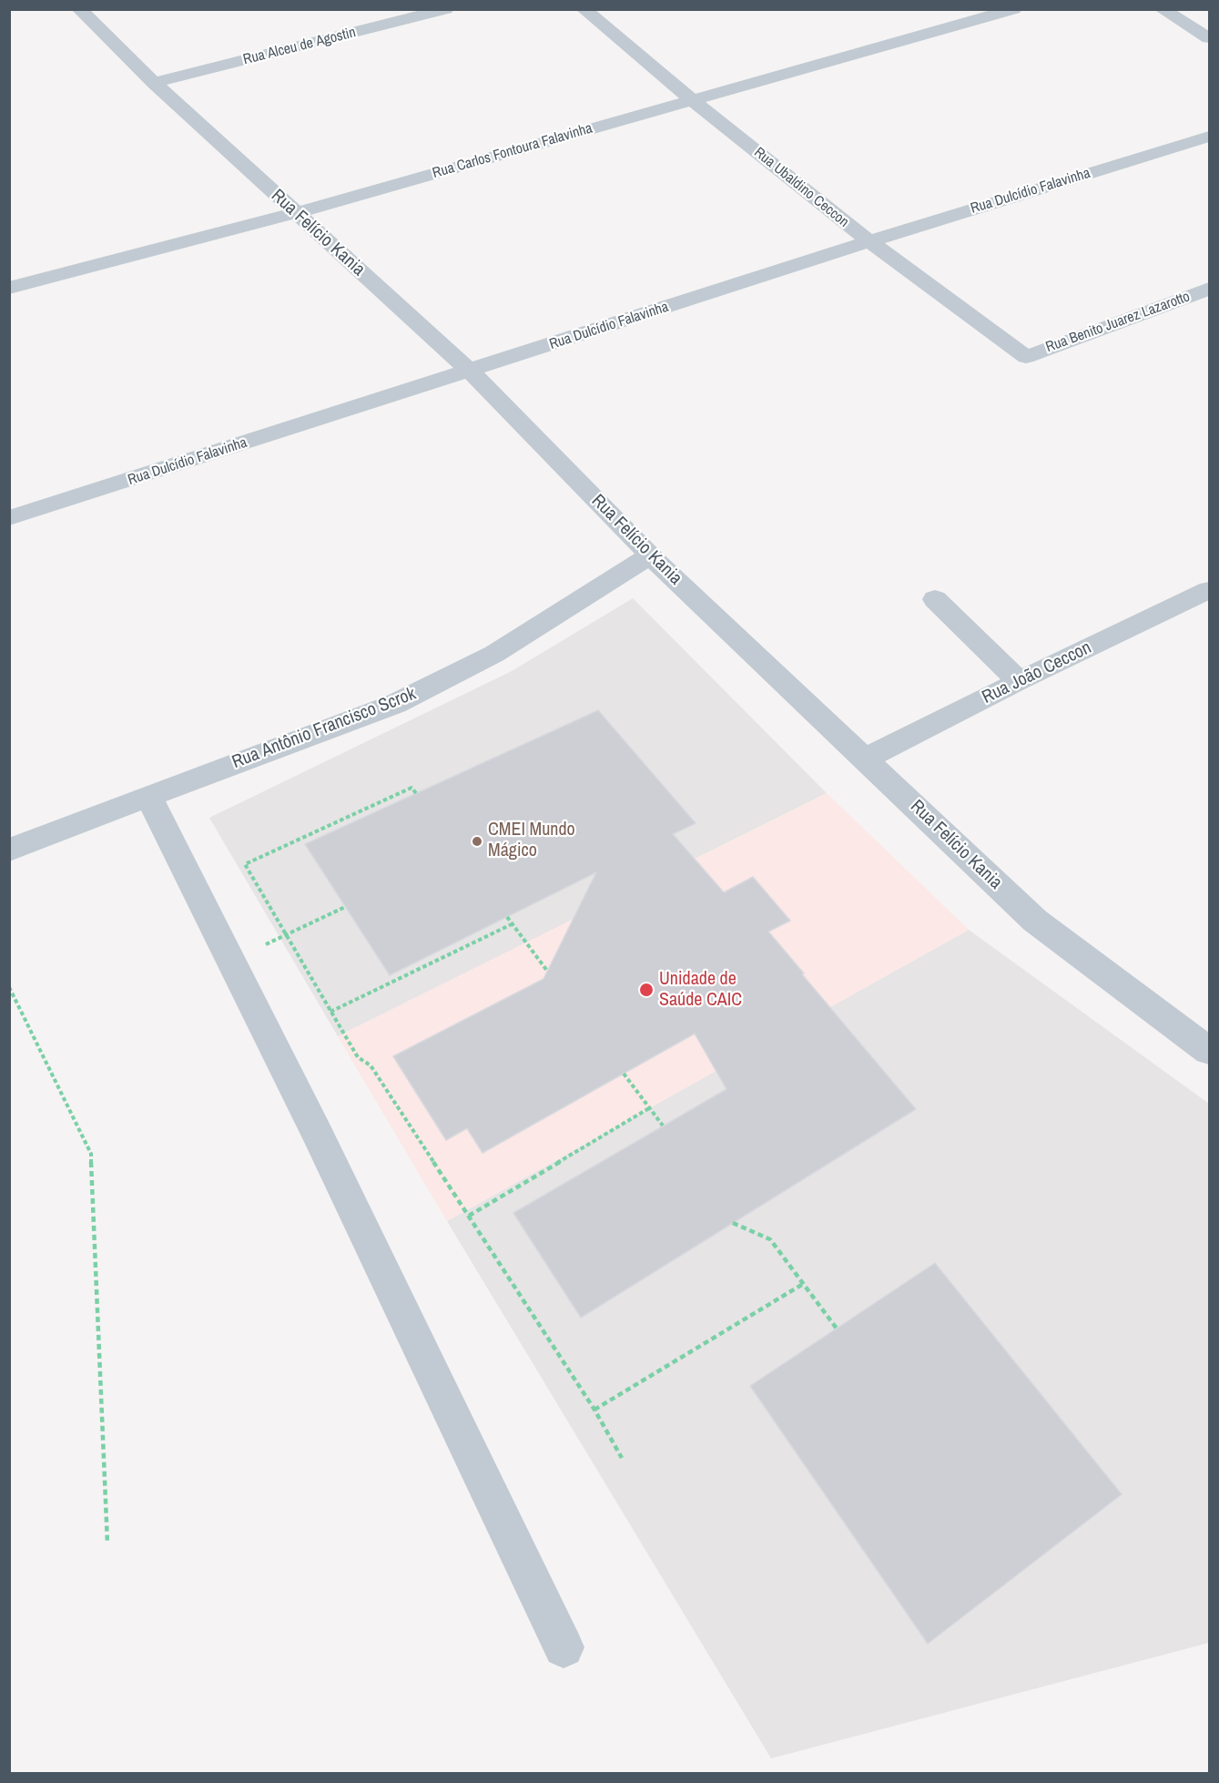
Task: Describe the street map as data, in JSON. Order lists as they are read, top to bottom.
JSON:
{
  "streets": {
    "street": [
      "Rua Alceu de Agostin",
      "Rua Carlos Fontoura Falavinha",
      "Rua Ubaldino Ceccon",
      "Rua Dulcídio Falavinha",
      "Rua Felício Kania",
      "Rua Benito Juarez Lazarotto",
      "Rua João Ceccon",
      "Rua Antônio Francisco Scrok"
    ]
  },
  "crossings": [
    ["Rua Alceu de Agostin", "Rua Felício Kania"],
    ["Rua Carlos Fontoura Falavinha", "Rua Ubaldino Ceccon"],
    ["Rua Carlos Fontoura Falavinha", "Rua Felício Kania"],
    ["Rua Ubaldino Ceccon", "Rua Dulcídio Falavinha"],
    ["Rua Ubaldino Ceccon", "Rua Benito Juarez Lazarotto"],
    ["Rua Dulcídio Falavinha", "Rua Felício Kania"],
    ["Rua Felício Kania", "Rua João Ceccon"],
    ["Rua Felício Kania", "Rua Antônio Francisco Scrok"]
  ],
  "places": ["CMEI Mundo Mágico", "Unidade de Saúde CAIC"]
}
